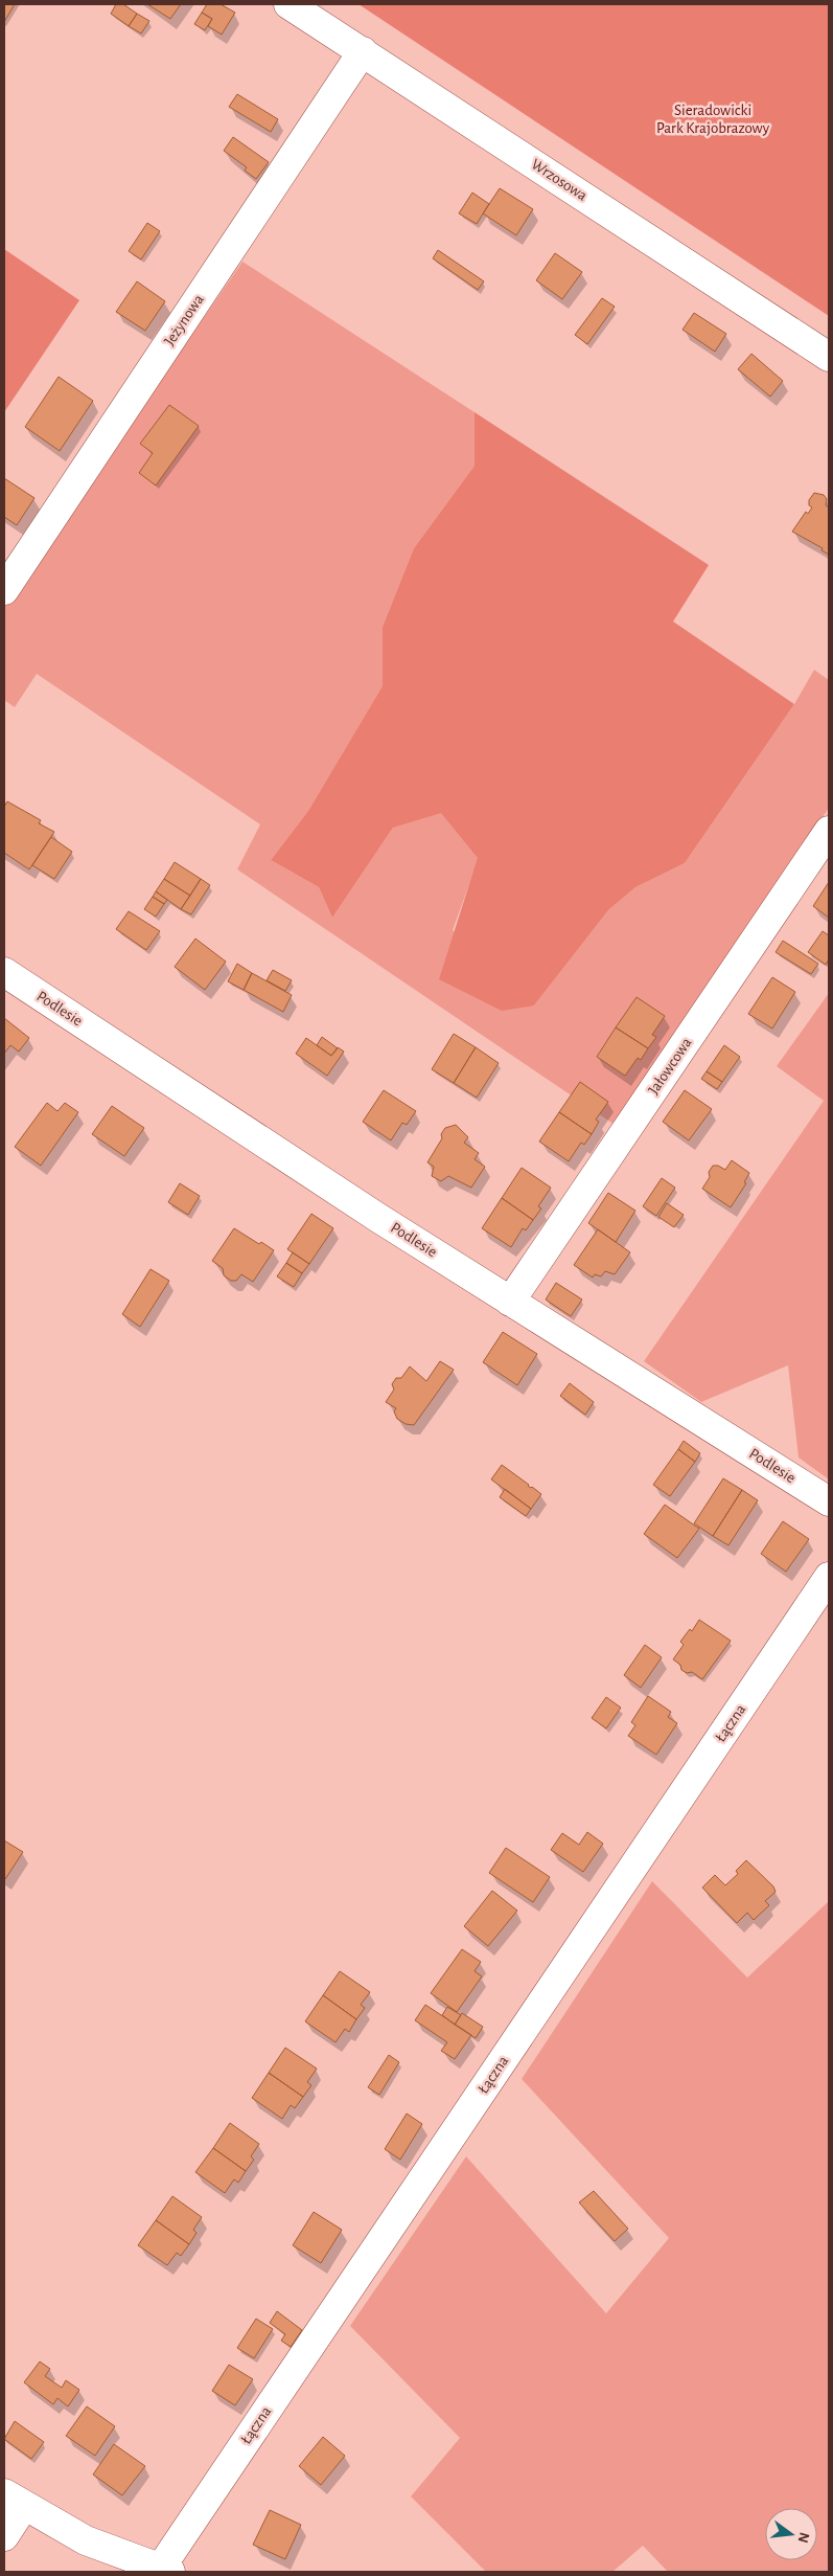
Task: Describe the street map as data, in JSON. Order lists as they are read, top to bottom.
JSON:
{
  "streets": {
    "street": [
      "Wrzosowa",
      "Jeżynowa",
      "Podlesie",
      "Jałowcowa",
      "Łączna"
    ]
  },
  "crossings": [
    ["Wrzosowa", "Jeżynowa"],
    ["Podlesie", "Jałowcowa"]
  ],
  "parks": ["Sieradowicki Park Krajobrazowy"],
  "north": "right"
}
